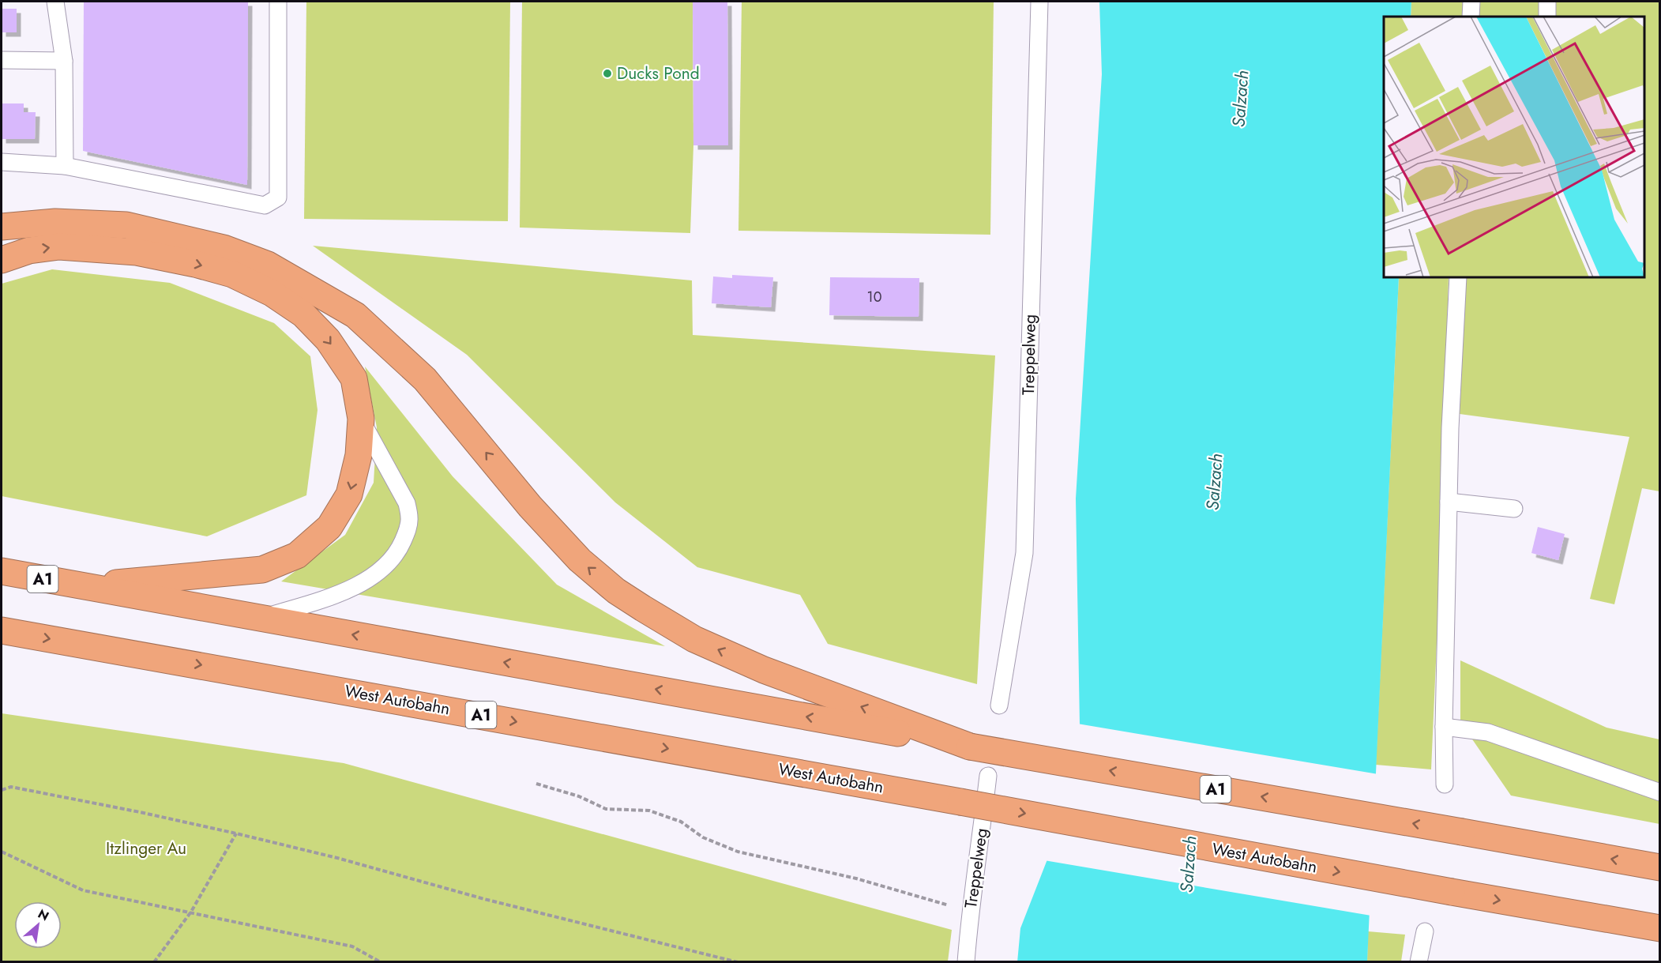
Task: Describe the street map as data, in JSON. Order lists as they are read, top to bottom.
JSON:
{
  "streets": {
    "highway": ["A1", "West Autobahn"],
    "lane": ["Treppelweg"]
  },
  "water": ["Salzach"],
  "parks": ["Itzlinger Au"],
  "places": ["Ducks Pond"],
  "house_numbers": ["10"],
  "north": "top right"
}
